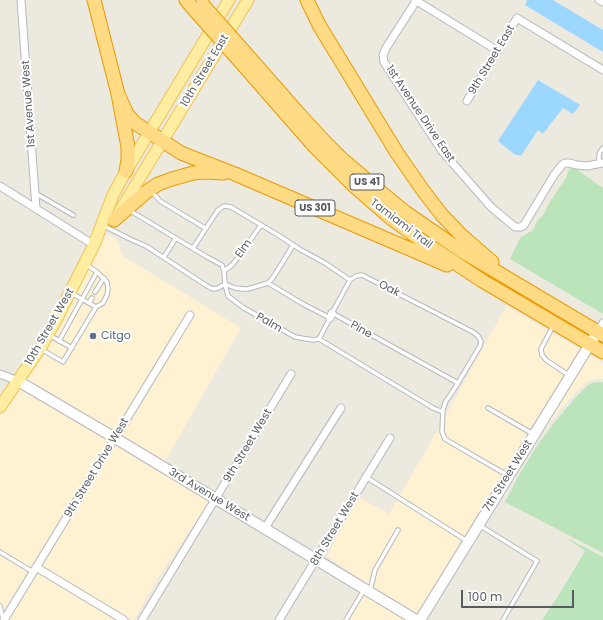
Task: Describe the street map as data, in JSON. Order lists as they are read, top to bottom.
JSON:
{
  "streets": {
    "highway": ["US 41", "US 301", "Tamiami Trail"],
    "main road": ["10th Street East", "10th Street West"],
    "street": [
      "9th Street East",
      "1st Avenue West",
      "1st Avenue Drive East",
      "9th Street West",
      "9th Street Drive West",
      "7th Street West",
      "3rd Avenue West",
      "8th Street West"
    ],
    "lane": [
      "Elm",
      "Oak",
      "Palm",
      "Pine"
    ]
  },
  "crossings": [
    ["10th Street East", "US 301"],
    ["10th Street East", "10th Street West"],
    ["US 301", "Tamiami Trail"],
    ["US 301", "10th Street West"],
    ["Tamiami Trail", "7th Street West"],
    ["Oak", "Pine"],
    ["10th Street West", "3rd Avenue West"],
    ["9th Street West", "3rd Avenue West"],
    ["9th Street Drive West", "3rd Avenue West"],
    ["3rd Avenue West", "8th Street West"]
  ],
  "places": ["Citgo"],
  "scale_bar": "100 m"
}
